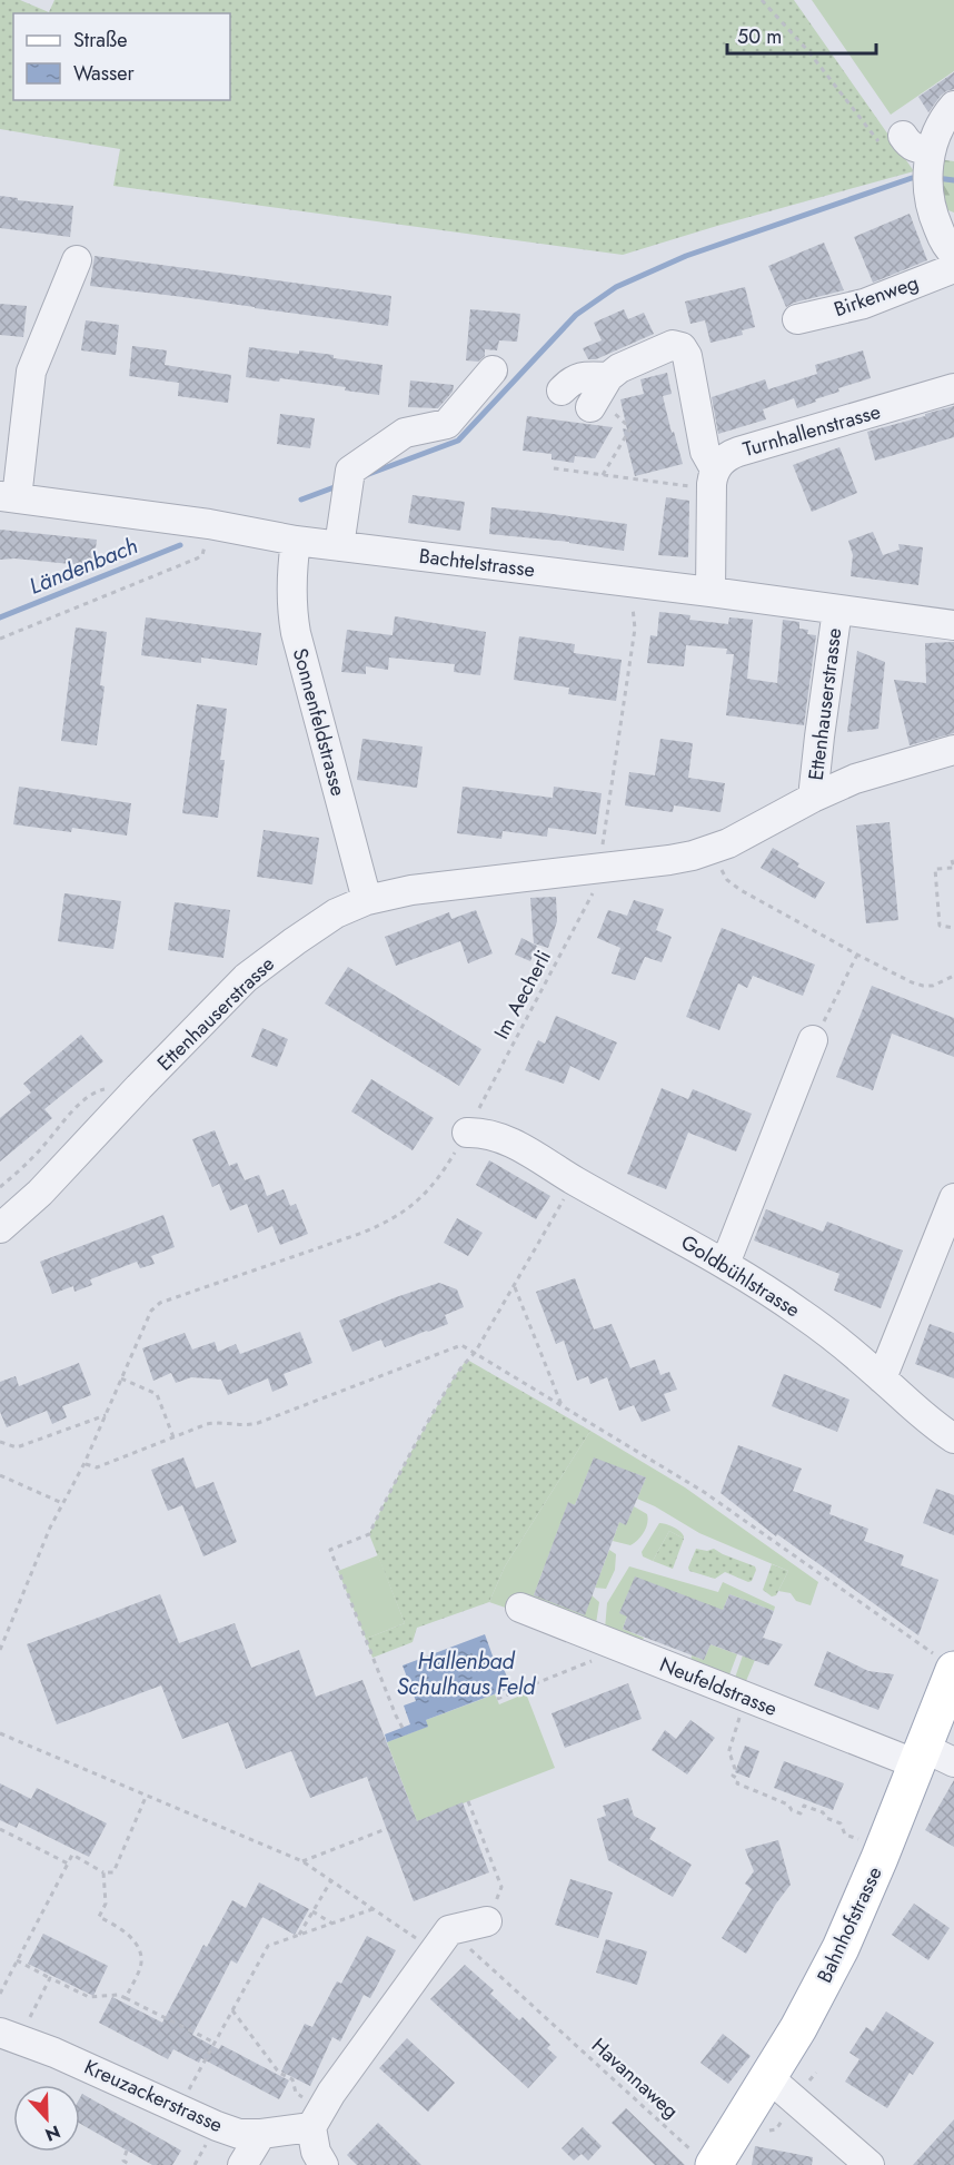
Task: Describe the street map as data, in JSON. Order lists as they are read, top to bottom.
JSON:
{
  "streets": {
    "main road": ["Bahnhofstrasse"],
    "street": [
      "Birkenweg",
      "Turnhallenstrasse",
      "Bachtelstrasse",
      "Ettenhauserstrasse",
      "Sonnenfeldstrasse",
      "Goldbühlstrasse",
      "Neufeldstrasse",
      "Kreuzackerstrasse"
    ],
    "path": ["Im Aecherli", "Havannaweg"]
  },
  "crossings": [
    ["Bachtelstrasse", "Ettenhauserstrasse"],
    ["Bachtelstrasse", "Sonnenfeldstrasse"],
    ["Ettenhauserstrasse", "Sonnenfeldstrasse"],
    ["Ettenhauserstrasse", "Im Aecherli"],
    ["Im Aecherli", "Goldbühlstrasse"],
    ["Neufeldstrasse", "Bahnhofstrasse"],
    ["Bahnhofstrasse", "Havannaweg"]
  ],
  "water": ["Ländenbach", "Hallenbad Schulhaus Feld"],
  "legend": ["Straße", "Wasser"],
  "scale_bar": "50 m",
  "north": "bottom"
}
